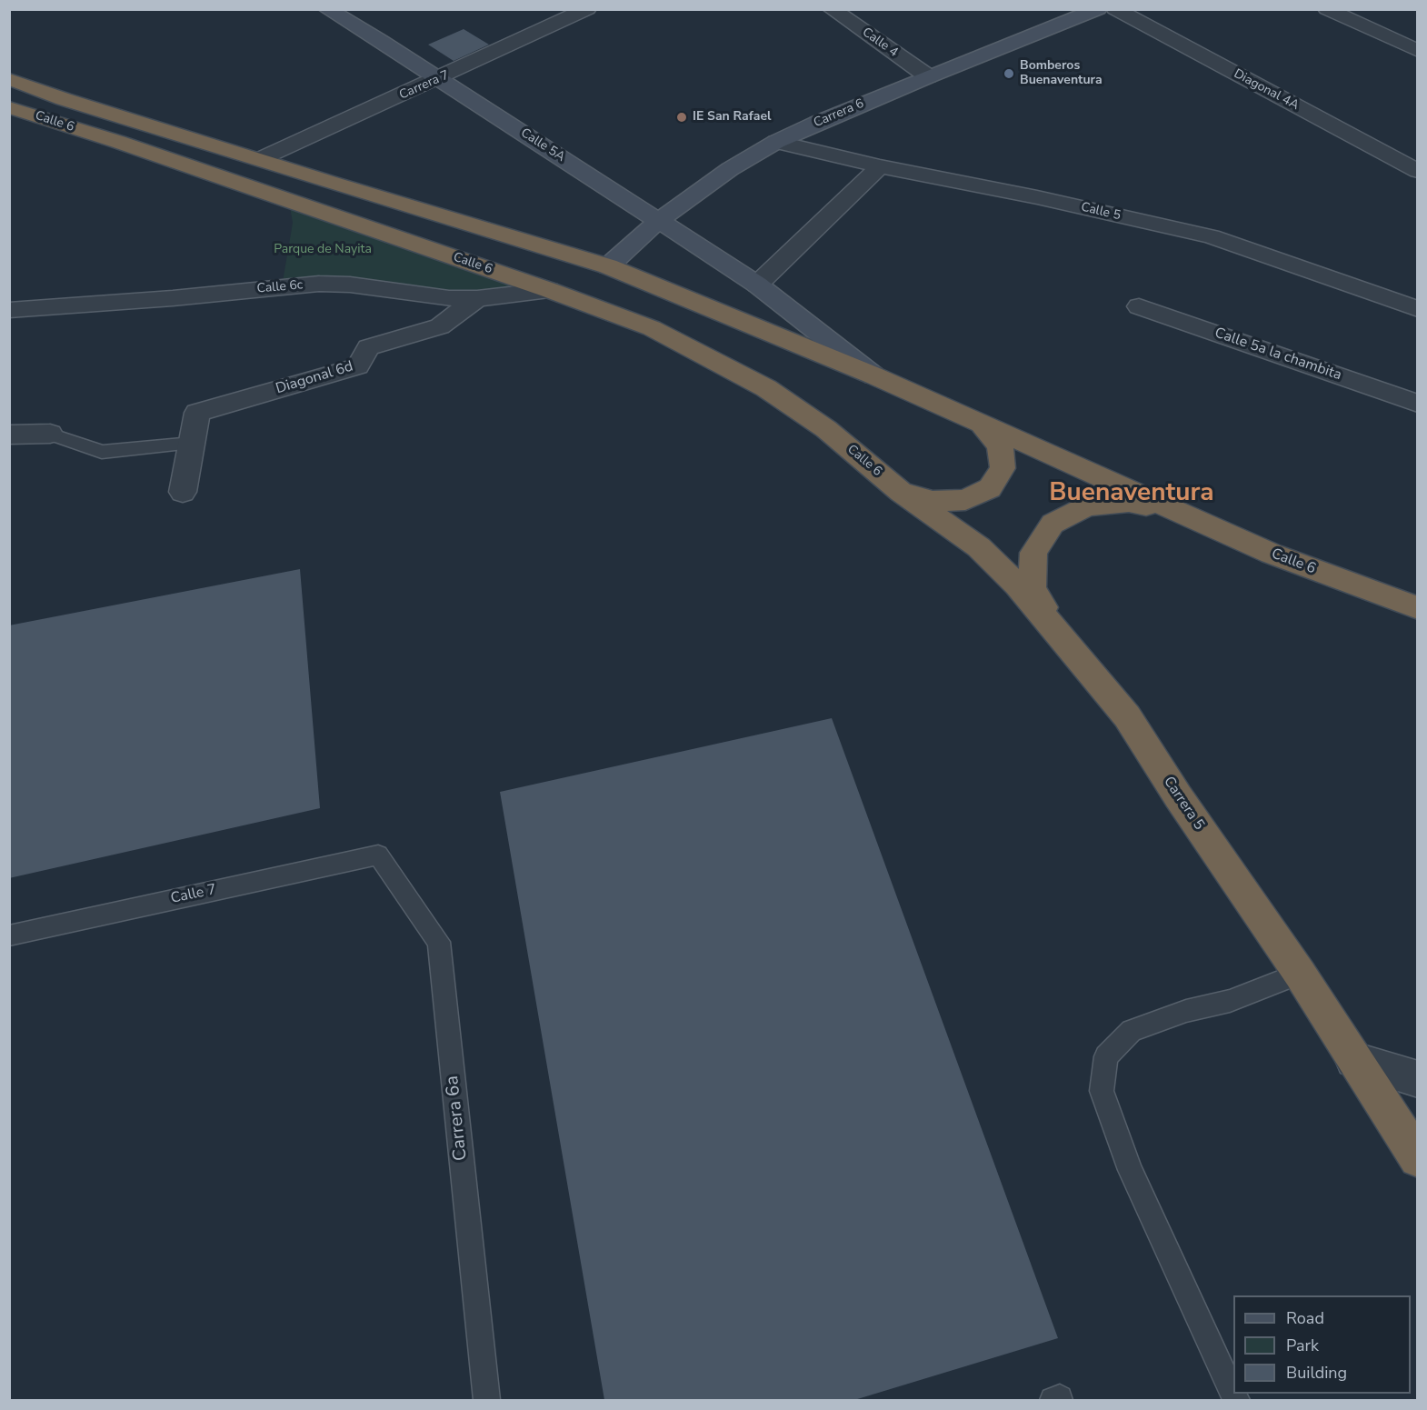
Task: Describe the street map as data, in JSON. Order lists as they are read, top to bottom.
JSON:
{
  "streets": {
    "highway": ["Calle 6", "Carrera 5"],
    "main road": ["Carrera 6", "Calle 5A"],
    "street": [
      "Calle 4",
      "Carrera 7",
      "Diagonal 4A",
      "Calle 5",
      "Calle 6c",
      "Calle 5a la chambita",
      "Diagonal 6d"
    ],
    "lane": ["Calle 7", "Carrera 6a"]
  },
  "crossings": [
    ["Calle 4", "Carrera 6"],
    ["Carrera 7", "Calle 6"],
    ["Carrera 7", "Calle 5A"],
    ["Carrera 6", "Calle 6"],
    ["Carrera 6", "Calle 5A"],
    ["Carrera 6", "Calle 5"],
    ["Calle 6", "Calle 5A"],
    ["Calle 6", "Calle 6c"],
    ["Calle 6", "Carrera 5"],
    ["Calle 6c", "Diagonal 6d"],
    ["Calle 7", "Carrera 6a"]
  ],
  "districts": ["Buenaventura"],
  "parks": ["Parque de Nayita"],
  "places": ["Bomberos Buenaventura", "IE San Rafael"],
  "legend": ["Road", "Park", "Building"]
}
